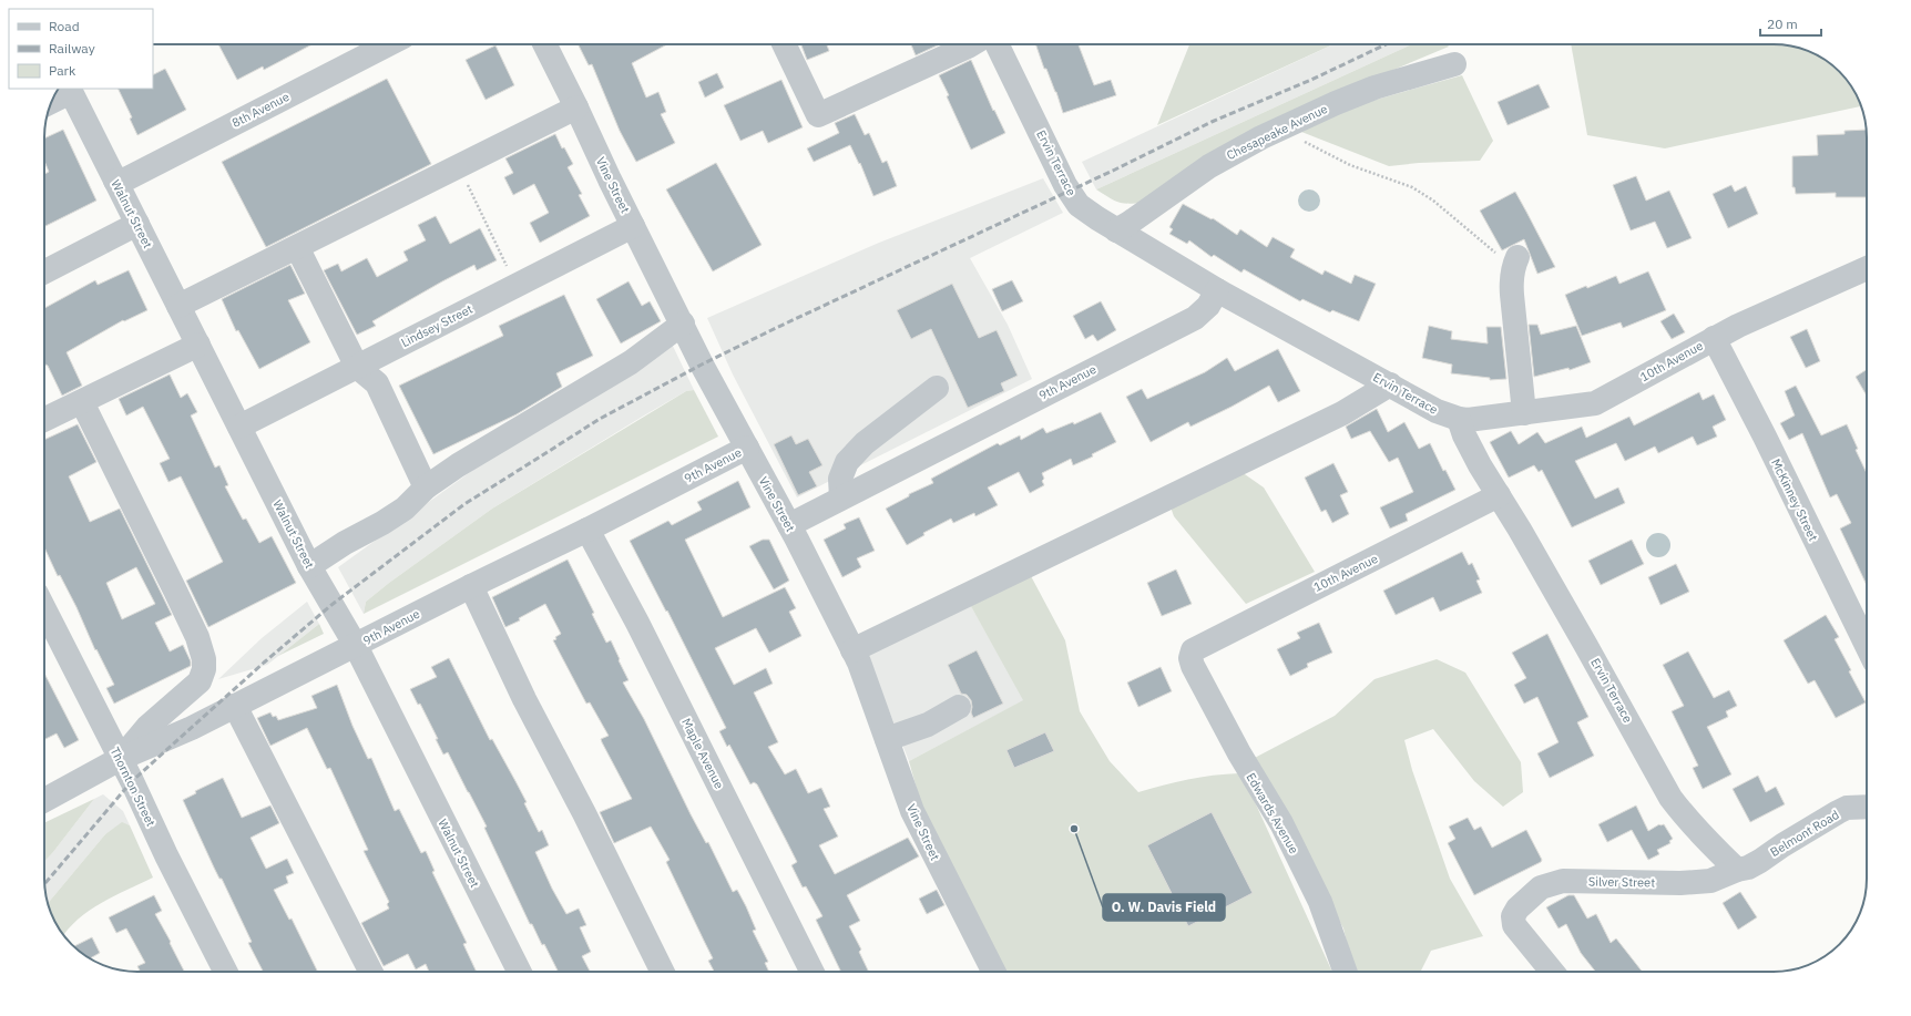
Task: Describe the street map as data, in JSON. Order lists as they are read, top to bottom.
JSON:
{
  "streets": {
    "street": [
      "8th Avenue",
      "Chesapeake Avenue",
      "Ervin Terrace",
      "Vine Street",
      "Walnut Street",
      "Lindsey Street",
      "10th Avenue",
      "9th Avenue",
      "McKinney Street",
      "Maple Avenue",
      "Thornton Street",
      "Edwards Avenue",
      "Belmont Road",
      "Silver Street"
    ]
  },
  "crossings": [
    ["8th Avenue", "Walnut Street"],
    ["Chesapeake Avenue", "Ervin Terrace"],
    ["Ervin Terrace", "10th Avenue"],
    ["Ervin Terrace", "9th Avenue"],
    ["Ervin Terrace", "Belmont Road"],
    ["Ervin Terrace", "Silver Street"],
    ["Vine Street", "Lindsey Street"],
    ["Vine Street", "9th Avenue"],
    ["Walnut Street", "Lindsey Street"],
    ["Walnut Street", "9th Avenue"],
    ["10th Avenue", "McKinney Street"],
    ["10th Avenue", "Edwards Avenue"],
    ["9th Avenue", "Maple Avenue"],
    ["9th Avenue", "Thornton Street"],
    ["Belmont Road", "Silver Street"]
  ],
  "places": ["O. W. Davis Field"],
  "legend": ["Road", "Railway", "Park"],
  "scale_bar": "20 m"
}
